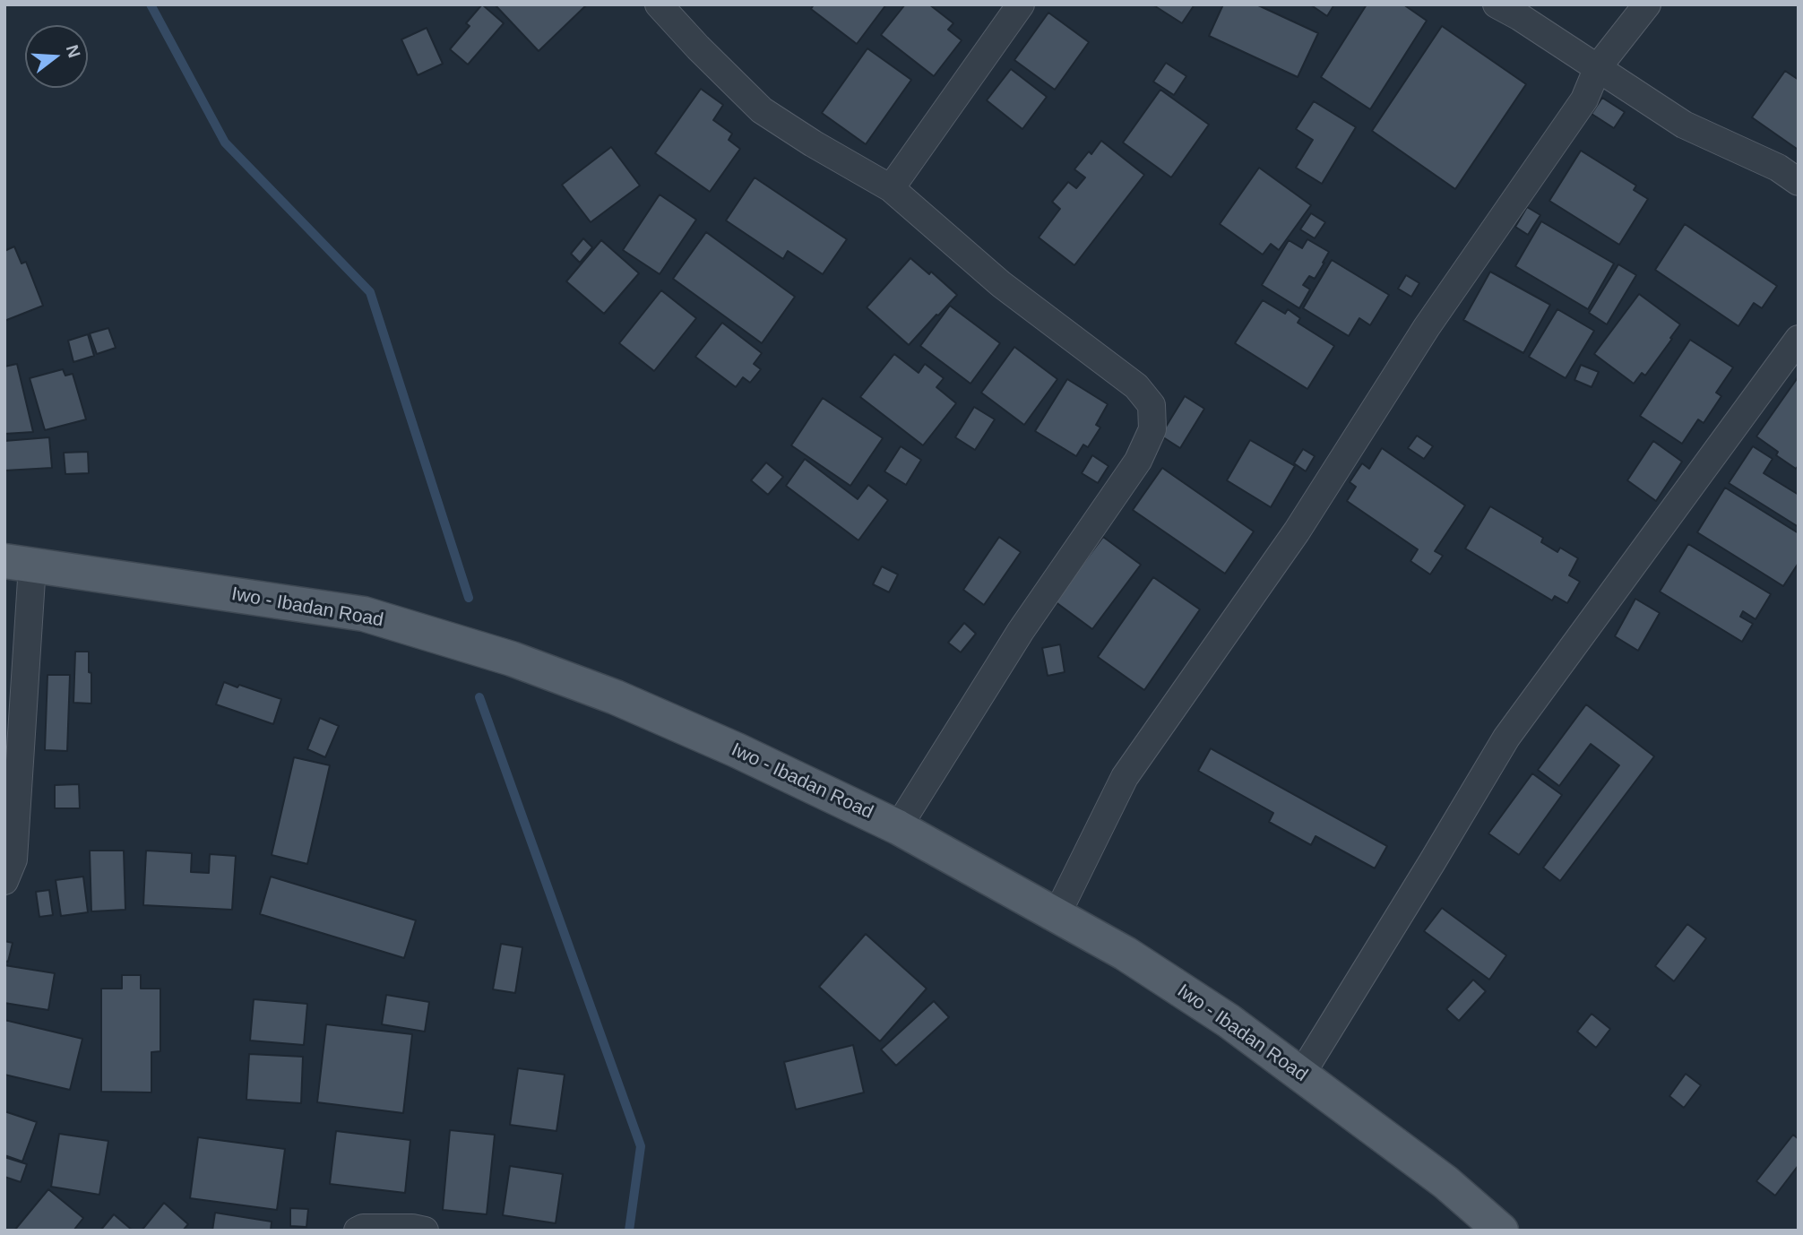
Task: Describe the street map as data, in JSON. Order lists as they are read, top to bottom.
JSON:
{
  "streets": {
    "main road": ["Iwo - Ibadan Road"]
  },
  "north": "right"
}
